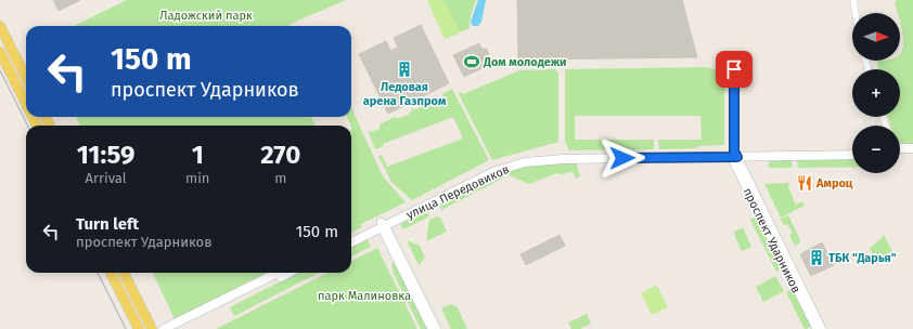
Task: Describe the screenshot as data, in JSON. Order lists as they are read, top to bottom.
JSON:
{
  "streets": {
    "main road": ["улица Передовиков"],
    "street": ["проспект Ударников"]
  },
  "crossings": [
    ["улица Передовиков", "проспект Ударников"]
  ],
  "parks": ["Ладожский парк", "парк Малиновка"],
  "places": {
    "sports": ["Дом молодежи"],
    "building": ["Ледовая арена Газпром", "ТБК \"Дарья\""],
    "restaurant": ["Амроц"]
  },
  "north": "right",
  "page": {
    "map_buttons": ["+", "−"],
    "turn": ["150 m", "проспект Ударников"],
    "eta": [
      "11:59",
      "Arrival",
      "1",
      "min",
      "270",
      "m"
    ],
    "list": [
      {
        "name": "Turn left",
        "note": "проспект Ударников",
        "value": "150 m"
      }
    ]
  }
}
